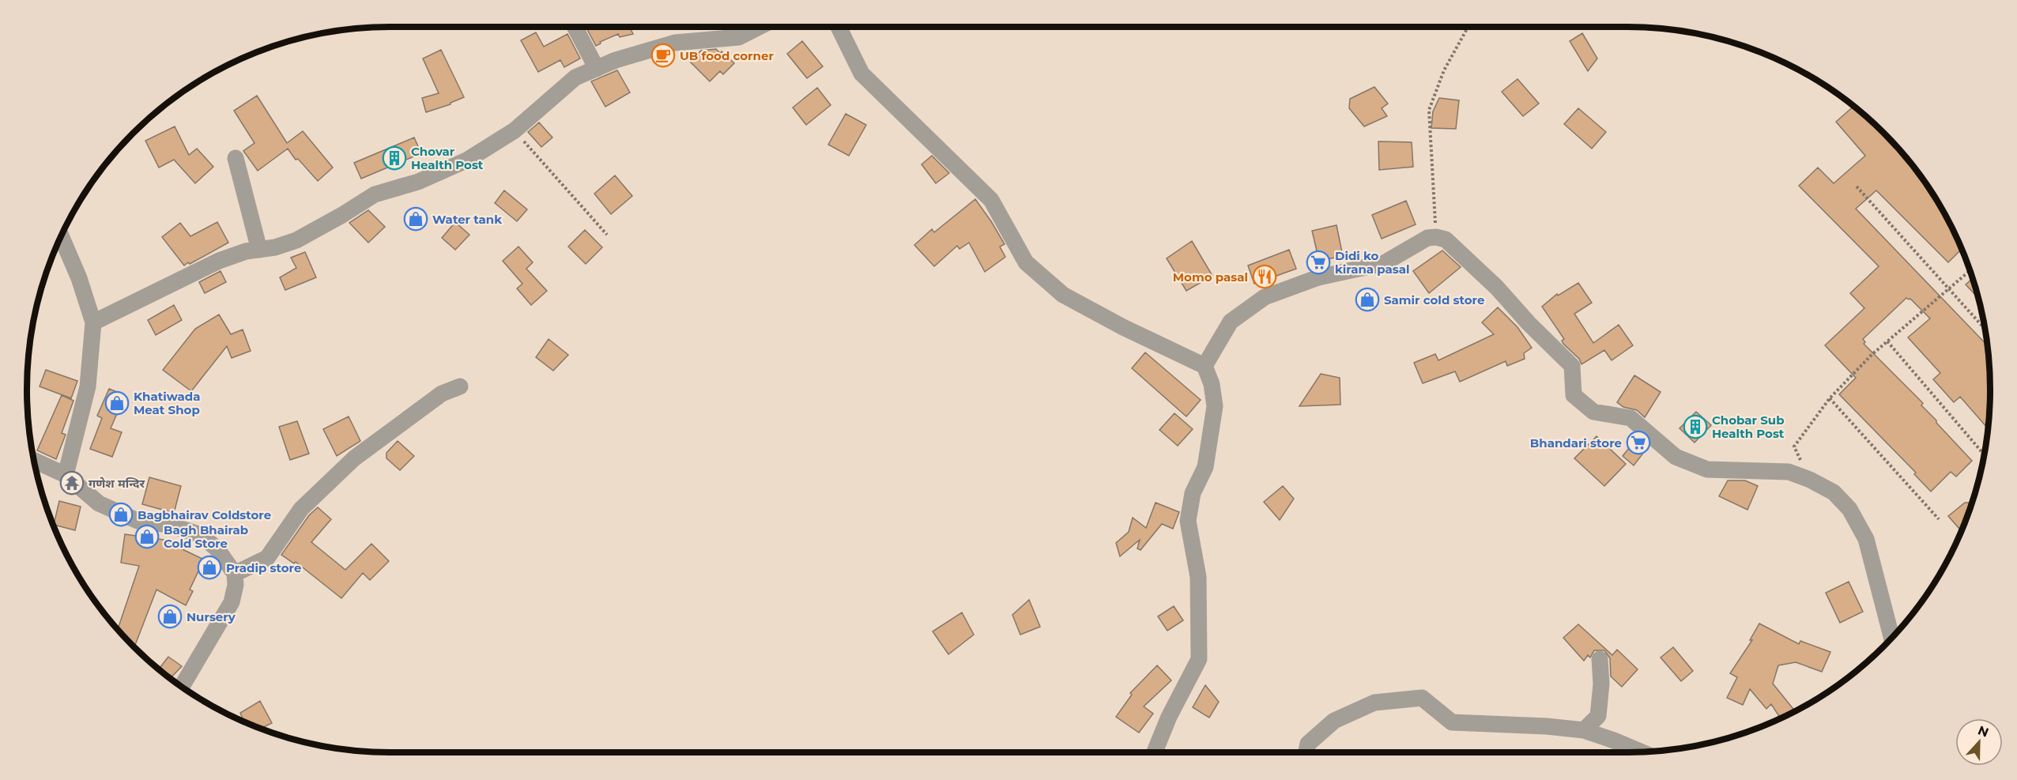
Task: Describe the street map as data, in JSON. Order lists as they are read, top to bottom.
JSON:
{
  "places": {
    "cafe": ["UB food corner"],
    "building": ["Chovar Health Post", "Chobar Sub Health Post"],
    "shop": [
      "Water tank",
      "Samir cold store",
      "Khatiwada Meat Shop",
      "Bagbhairav Coldstore",
      "Bagh Bhairab Cold Store",
      "Pradip store",
      "Nursery"
    ],
    "supermarket": ["Didi ko kirana pasal", "Bhandari store"],
    "restaurant": ["Momo pasal"],
    "temple": ["गणेश मन्दिर"]
  },
  "north": "top"
}
